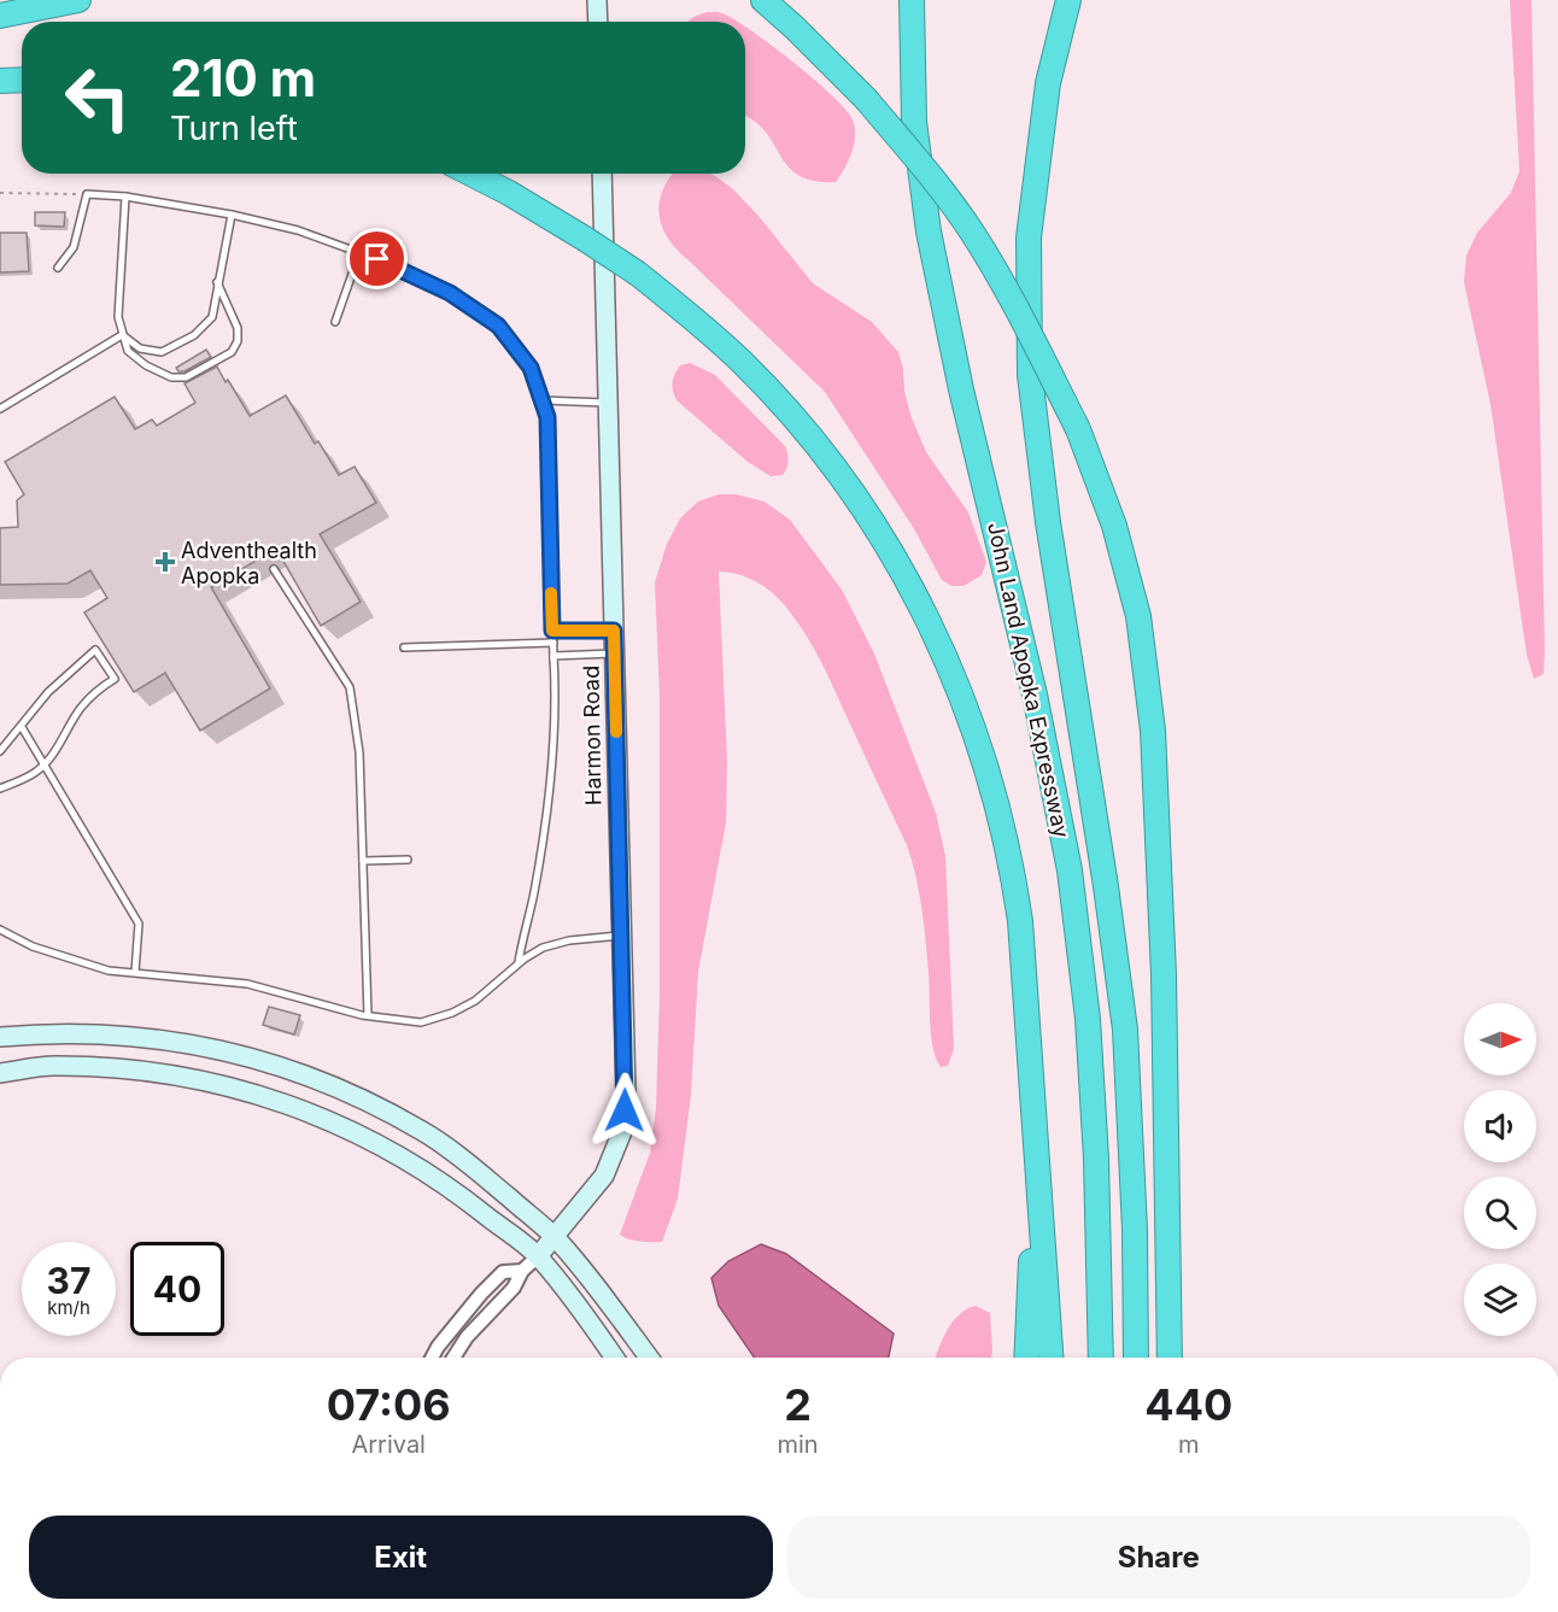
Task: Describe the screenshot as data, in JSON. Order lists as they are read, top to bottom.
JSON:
{
  "streets": {
    "highway": ["John Land Apopka Expressway"],
    "main road": ["Harmon Road"]
  },
  "places": {
    "health": ["Adventhealth Apopka"]
  },
  "north": "right",
  "page": {
    "turn": ["210 m", "Turn left"],
    "speed": "37 km/h",
    "limit": "40",
    "eta": [
      "07:06",
      "Arrival",
      "2",
      "min",
      "440",
      "m"
    ],
    "buttons": ["Exit", "Share"]
  }
}
